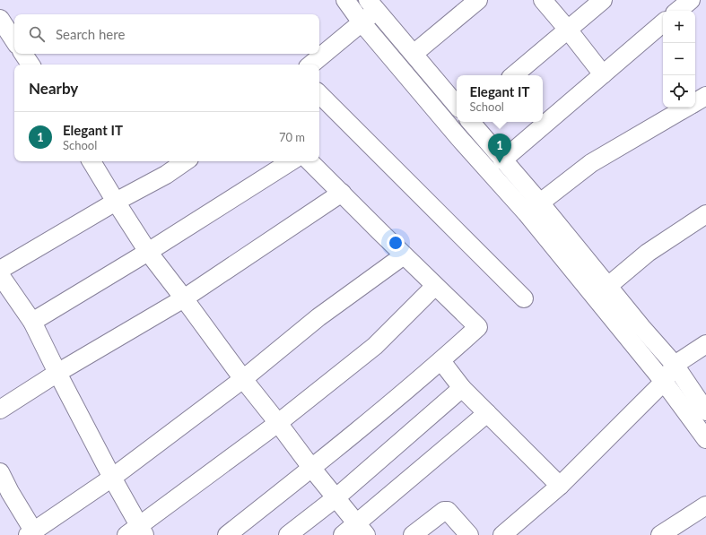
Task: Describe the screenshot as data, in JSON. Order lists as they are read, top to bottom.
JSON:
{
  "page": {
    "map_buttons": ["+", "−"],
    "search": "Search here",
    "heading": "Nearby",
    "popup": ["Elegant IT", "School"],
    "list": [
      {
        "mark": "1",
        "name": "Elegant IT",
        "note": "School",
        "value": "70 m"
      }
    ],
    "pins": "1"
  }
}
